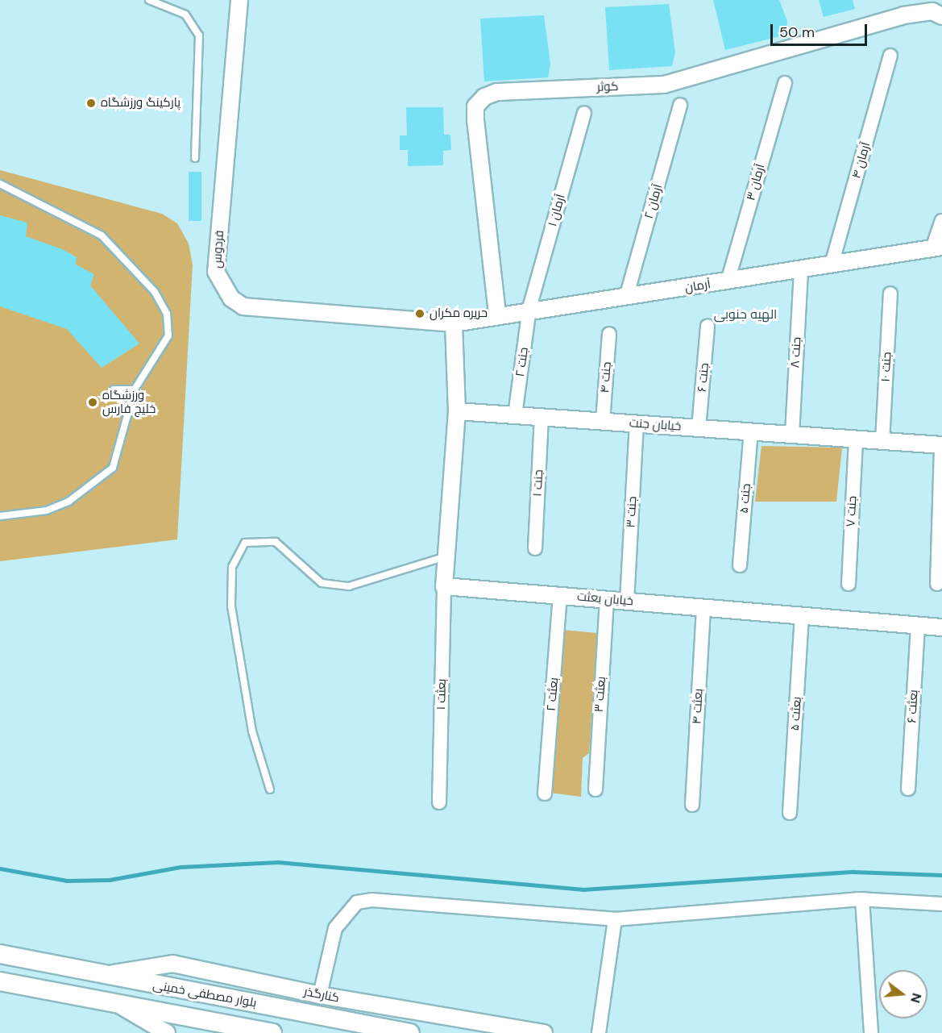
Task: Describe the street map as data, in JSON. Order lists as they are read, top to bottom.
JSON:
{
  "streets": {
    "main road": ["بلوار مصطفی خمینی"],
    "street": [
      "کوثر",
      "آرمان ۴",
      "آرمان ۳",
      "آرمان ۲",
      "آرمان ۱",
      "فردوس",
      "آرمان",
      "جنت ۸",
      "جنت ۲",
      "جنت ۱۰",
      "جنت ۴",
      "جنت ۶",
      "خیابان جنت",
      "جنت ۱",
      "جنت ۵",
      "جنت ۷",
      "جنت ۳",
      "خیابان بعثت",
      "بعثت ۱",
      "بعثت ۲",
      "بعثت ۳",
      "بعثت ۴",
      "بعثت ۶",
      "بعثت ۵",
      "کنارگذر"
    ]
  },
  "crossings": [
    ["کوثر", "آرمان"],
    ["آرمان ۴", "آرمان"],
    ["آرمان ۳", "آرمان"],
    ["آرمان ۲", "آرمان"],
    ["آرمان ۱", "آرمان"],
    ["آرمان ۱", "جنت ۲"],
    ["فردوس", "آرمان"],
    ["آرمان", "جنت ۸"],
    ["آرمان", "جنت ۲"],
    ["جنت ۸", "خیابان جنت"],
    ["جنت ۲", "خیابان جنت"],
    ["جنت ۱۰", "خیابان جنت"],
    ["جنت ۴", "خیابان جنت"],
    ["جنت ۶", "خیابان جنت"],
    ["خیابان جنت", "جنت ۱"],
    ["خیابان جنت", "جنت ۵"],
    ["خیابان جنت", "جنت ۷"],
    ["خیابان جنت", "جنت ۳"],
    ["جنت ۳", "خیابان بعثت"],
    ["خیابان بعثت", "بعثت ۱"],
    ["خیابان بعثت", "بعثت ۲"],
    ["خیابان بعثت", "بعثت ۳"],
    ["خیابان بعثت", "بعثت ۴"],
    ["خیابان بعثت", "بعثت ۶"],
    ["خیابان بعثت", "بعثت ۵"],
    ["بلوار مصطفی خمینی", "کنارگذر"]
  ],
  "districts": ["الهیه جنوبی"],
  "places": ["پارکینگ ورزشگاه", "حریره مکران", "ورزشگاه خلیج فارس"],
  "scale_bar": "50 m",
  "north": "right"
}
